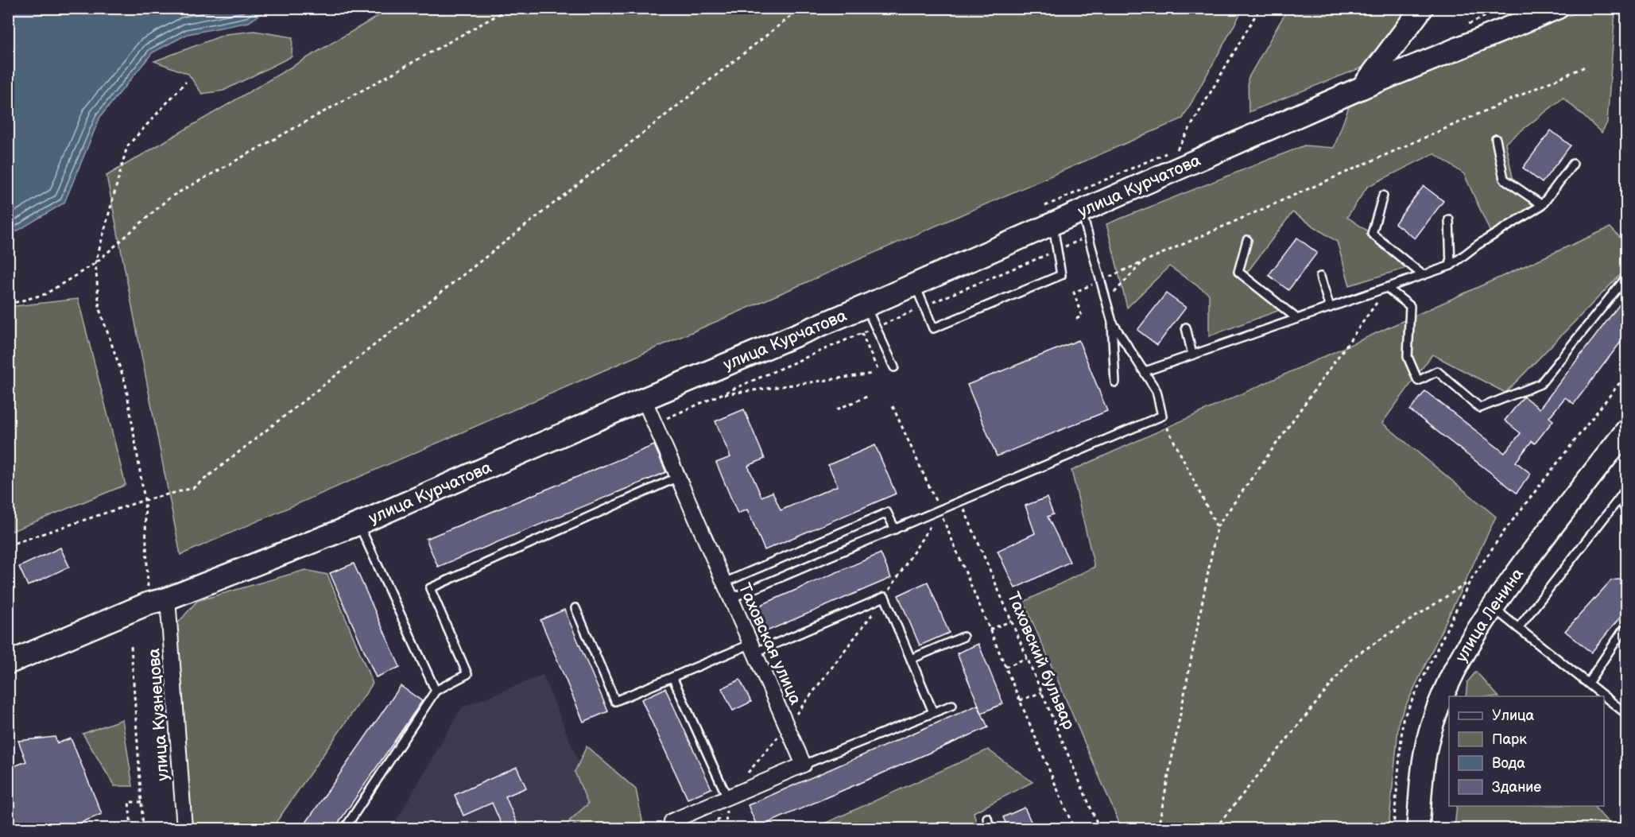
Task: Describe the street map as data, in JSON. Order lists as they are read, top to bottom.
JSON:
{
  "streets": {
    "main road": ["улица Курчатова", "улица Ленина"],
    "street": ["Таховская улица", "улица Кузнецова"],
    "path": ["Таховский бульвар"]
  },
  "crossings": [
    ["улица Курчатова", "Таховская улица"],
    ["улица Курчатова", "улица Кузнецова"]
  ],
  "legend": [
    "Улица",
    "Парк",
    "Вода",
    "Здание"
  ]
}
